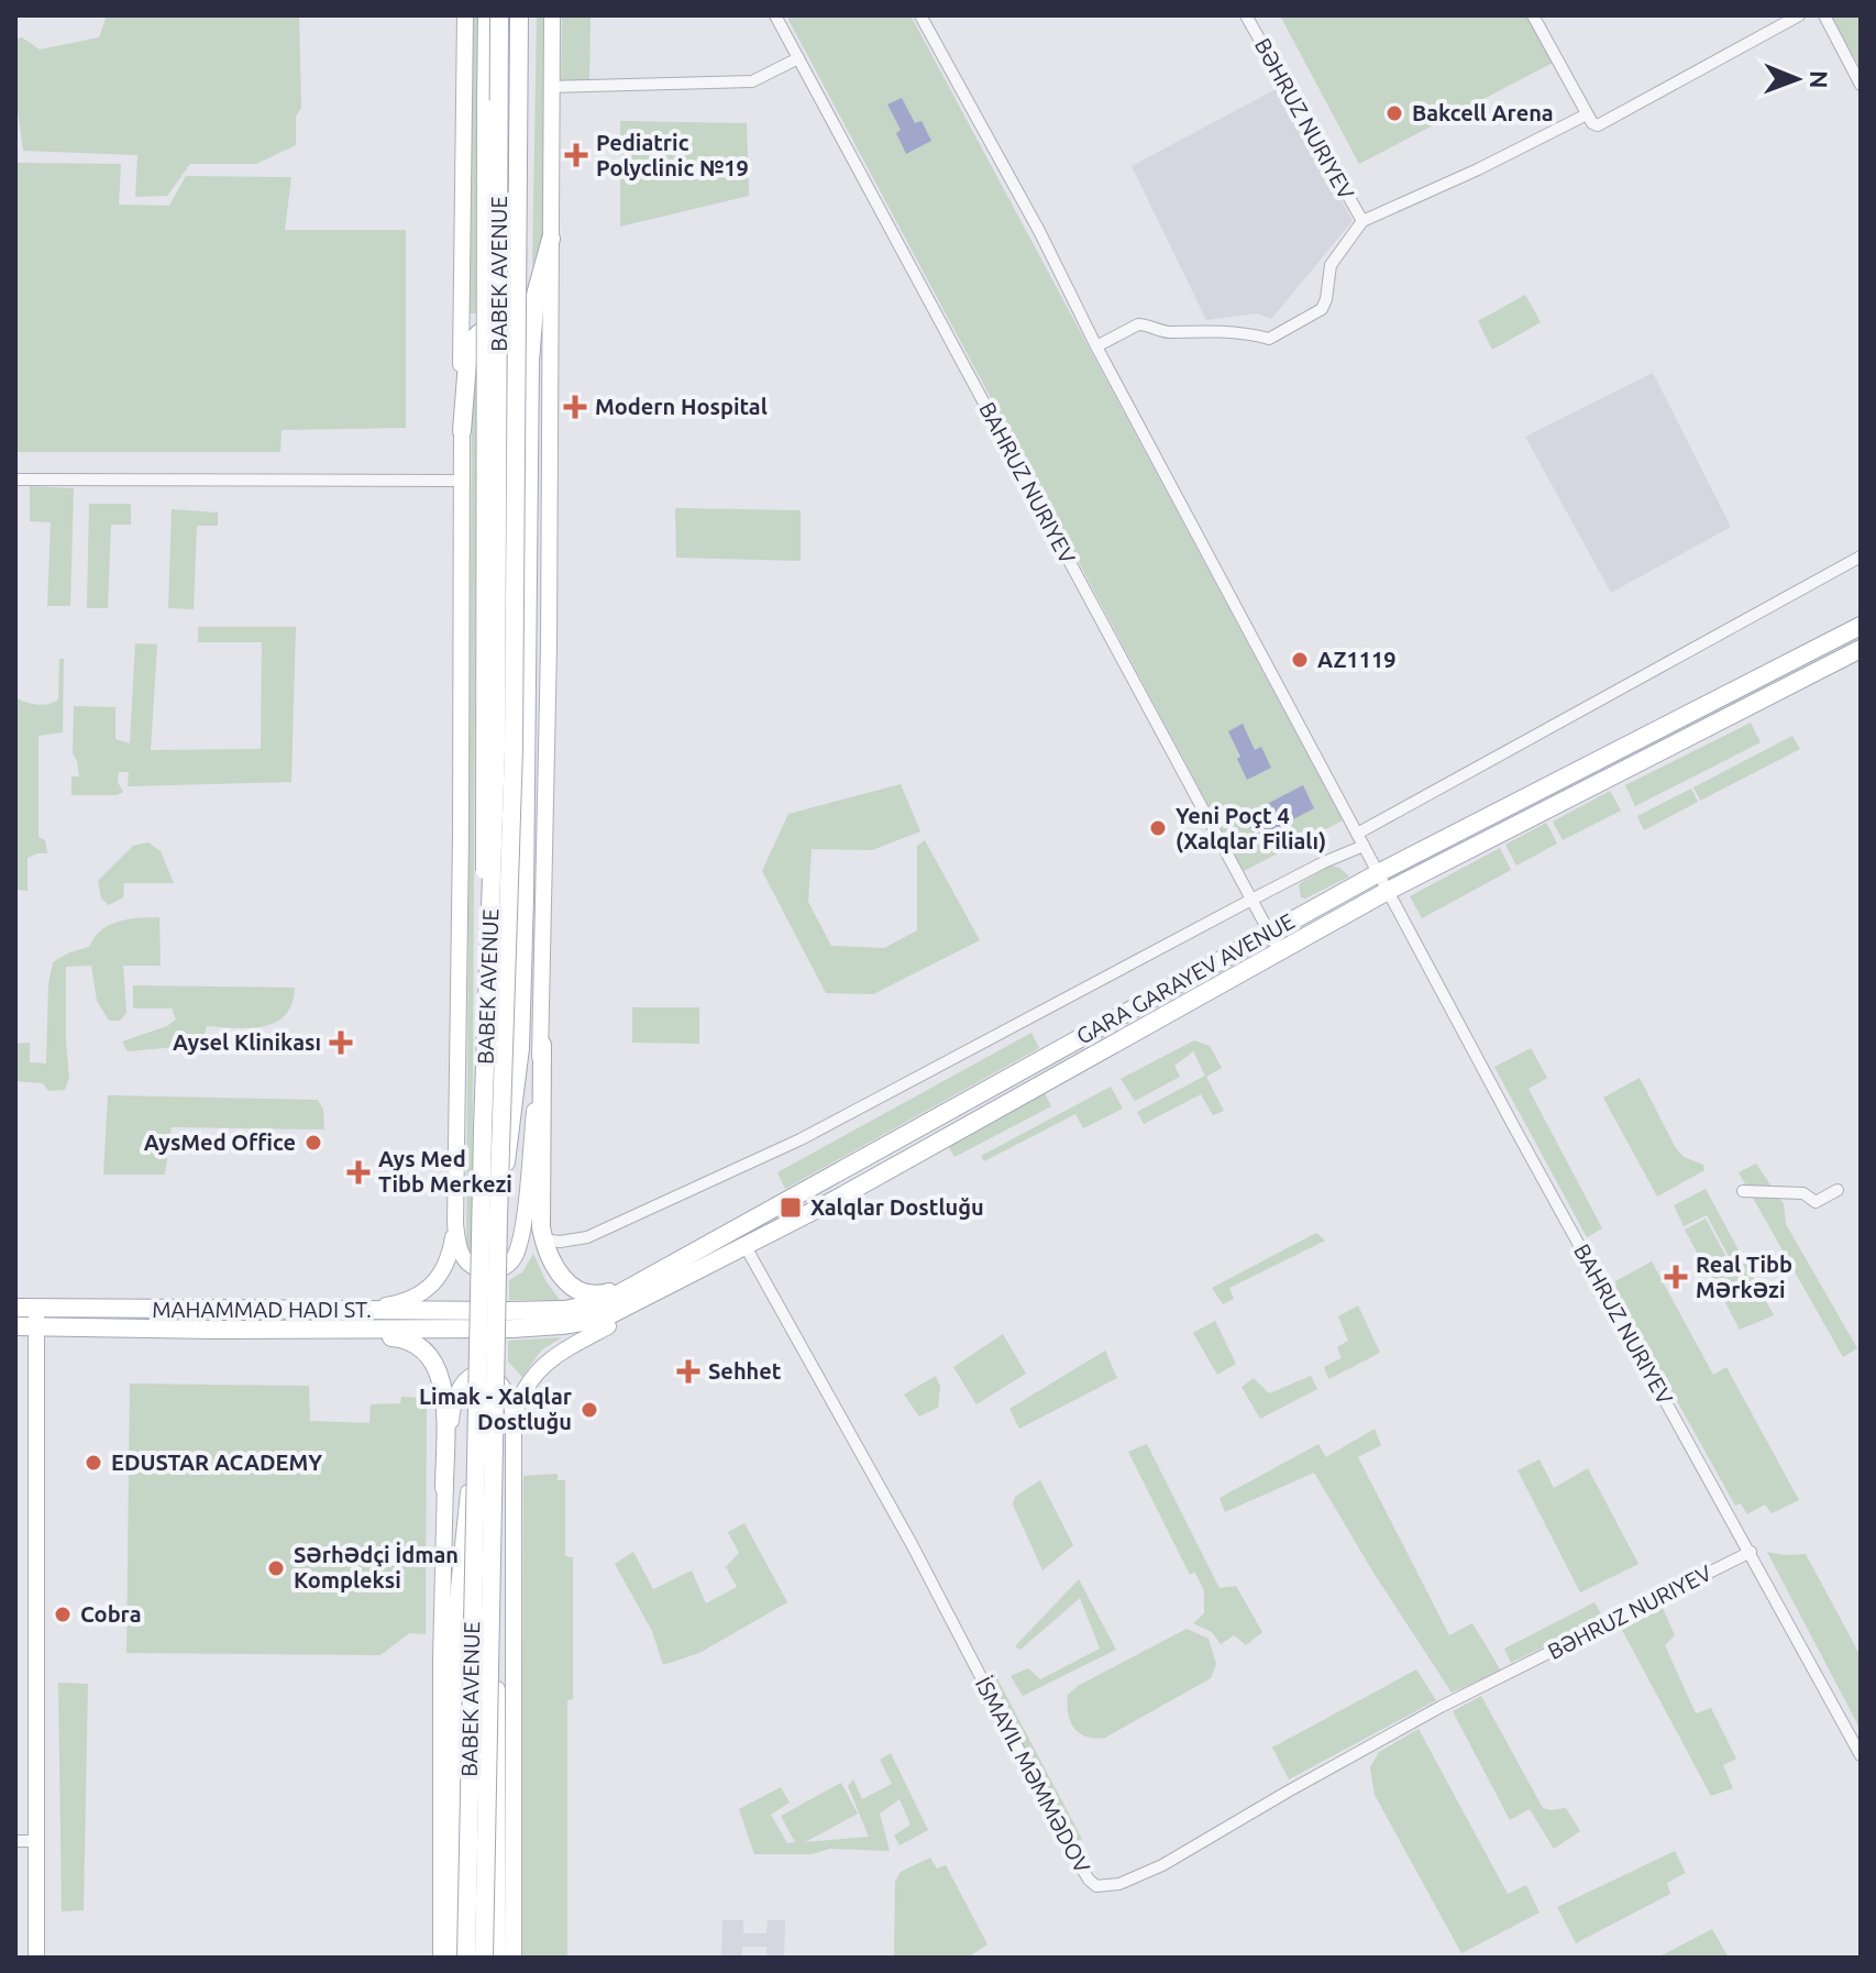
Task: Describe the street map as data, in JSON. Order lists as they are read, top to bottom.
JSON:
{
  "streets": {
    "main road": ["BABEK AVENUE", "GARA GARAYEV AVENUE", "MAHAMMAD HADI ST."],
    "street": ["BƏHRUZ NURIYEV", "BAHRUZ NURIYEV"]
  },
  "crossings": [
    ["BƏHRUZ NURIYEV", "BAHRUZ NURIYEV"],
    ["BAHRUZ NURIYEV", "GARA GARAYEV AVENUE"],
    ["GARA GARAYEV AVENUE", "MAHAMMAD HADI ST."]
  ],
  "places": {
    "other": [
      "Bakcell Arena",
      "AZ1119",
      "Yeni Poçt 4 (Xalqlar Filialı)",
      "AysMed Office",
      "Limak - Xalqlar Dostluğu",
      "EDUSTAR ACADEMY",
      "Sərhədçi İdman Kompleksi",
      "Cobra"
    ],
    "health": [
      "Pediatric Polyclinic №19",
      "Modern Hospital",
      "Aysel Klinikası",
      "Ays Med Tibb Merkezi",
      "Real Tibb Mərkəzi",
      "Sehhet"
    ],
    "transit": ["Xalqlar Dostluğu"]
  },
  "north": "right"
}
